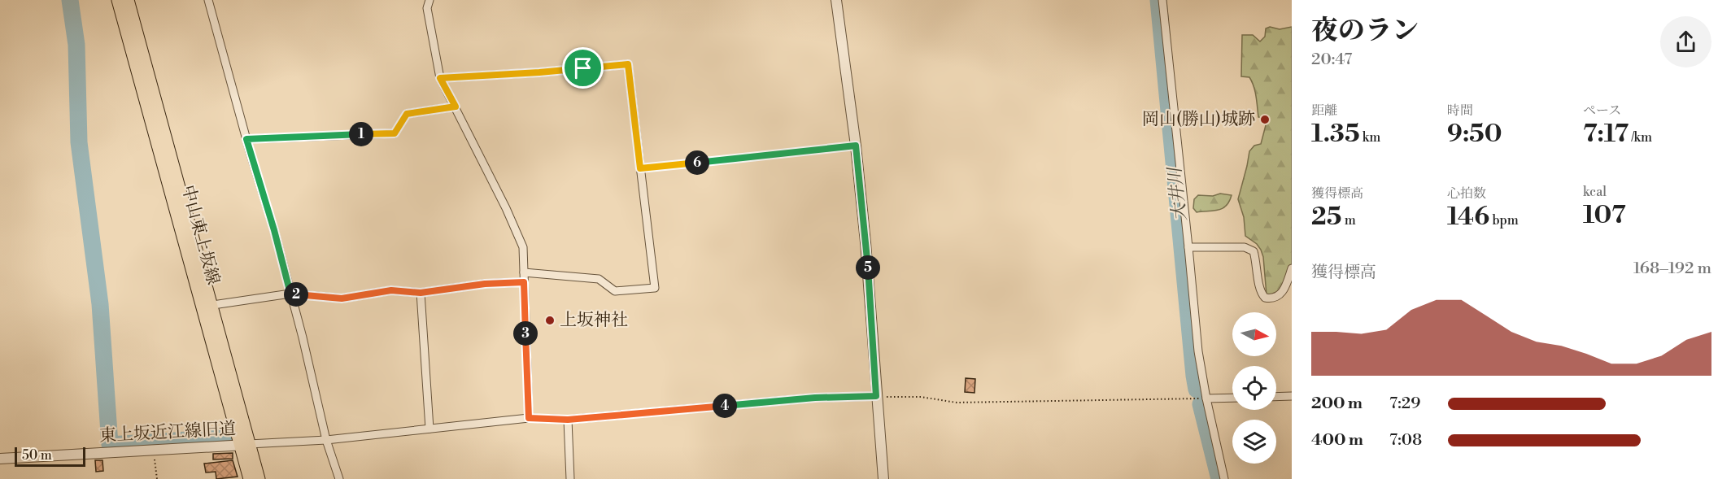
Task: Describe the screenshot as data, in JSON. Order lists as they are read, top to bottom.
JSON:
{
  "streets": {
    "main road": ["中山東上坂線"],
    "street": ["東上坂近江線旧道"]
  },
  "crossings": [
    ["中山東上坂線", "東上坂近江線旧道"]
  ],
  "water": ["大井川"],
  "places": ["岡山(勝山)城跡", "上坂神社"],
  "scale_bar": "50 m",
  "north": "right",
  "page": {
    "heading": ["夜のラン", "20:47"],
    "stats": [
      ["距離", "1.35 km"],
      ["時間", "9:50"],
      ["ペース", "7:17 /km"],
      ["獲得標高", "25 m"],
      ["心拍数", "146 bpm"],
      ["kcal", "107"]
    ],
    "pins": [
      "1",
      "6",
      "5",
      "2",
      "3",
      "4"
    ],
    "chart": ["獲得標高", "168–192 m"],
    "list": [
      {
        "name": "200 m",
        "note": "7:29"
      },
      {
        "name": "400 m",
        "note": "7:08"
      }
    ],
    "scale": "50 m"
  }
}
